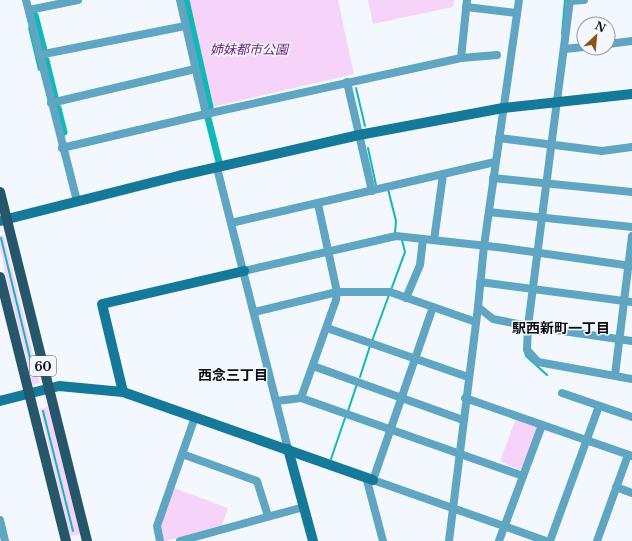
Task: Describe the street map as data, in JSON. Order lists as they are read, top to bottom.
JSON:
{
  "streets": {
    "main road": ["60"]
  },
  "districts": ["駅西新町一丁目", "西念三丁目"],
  "parks": ["姉妹都市公園"],
  "north": "top right"
}
